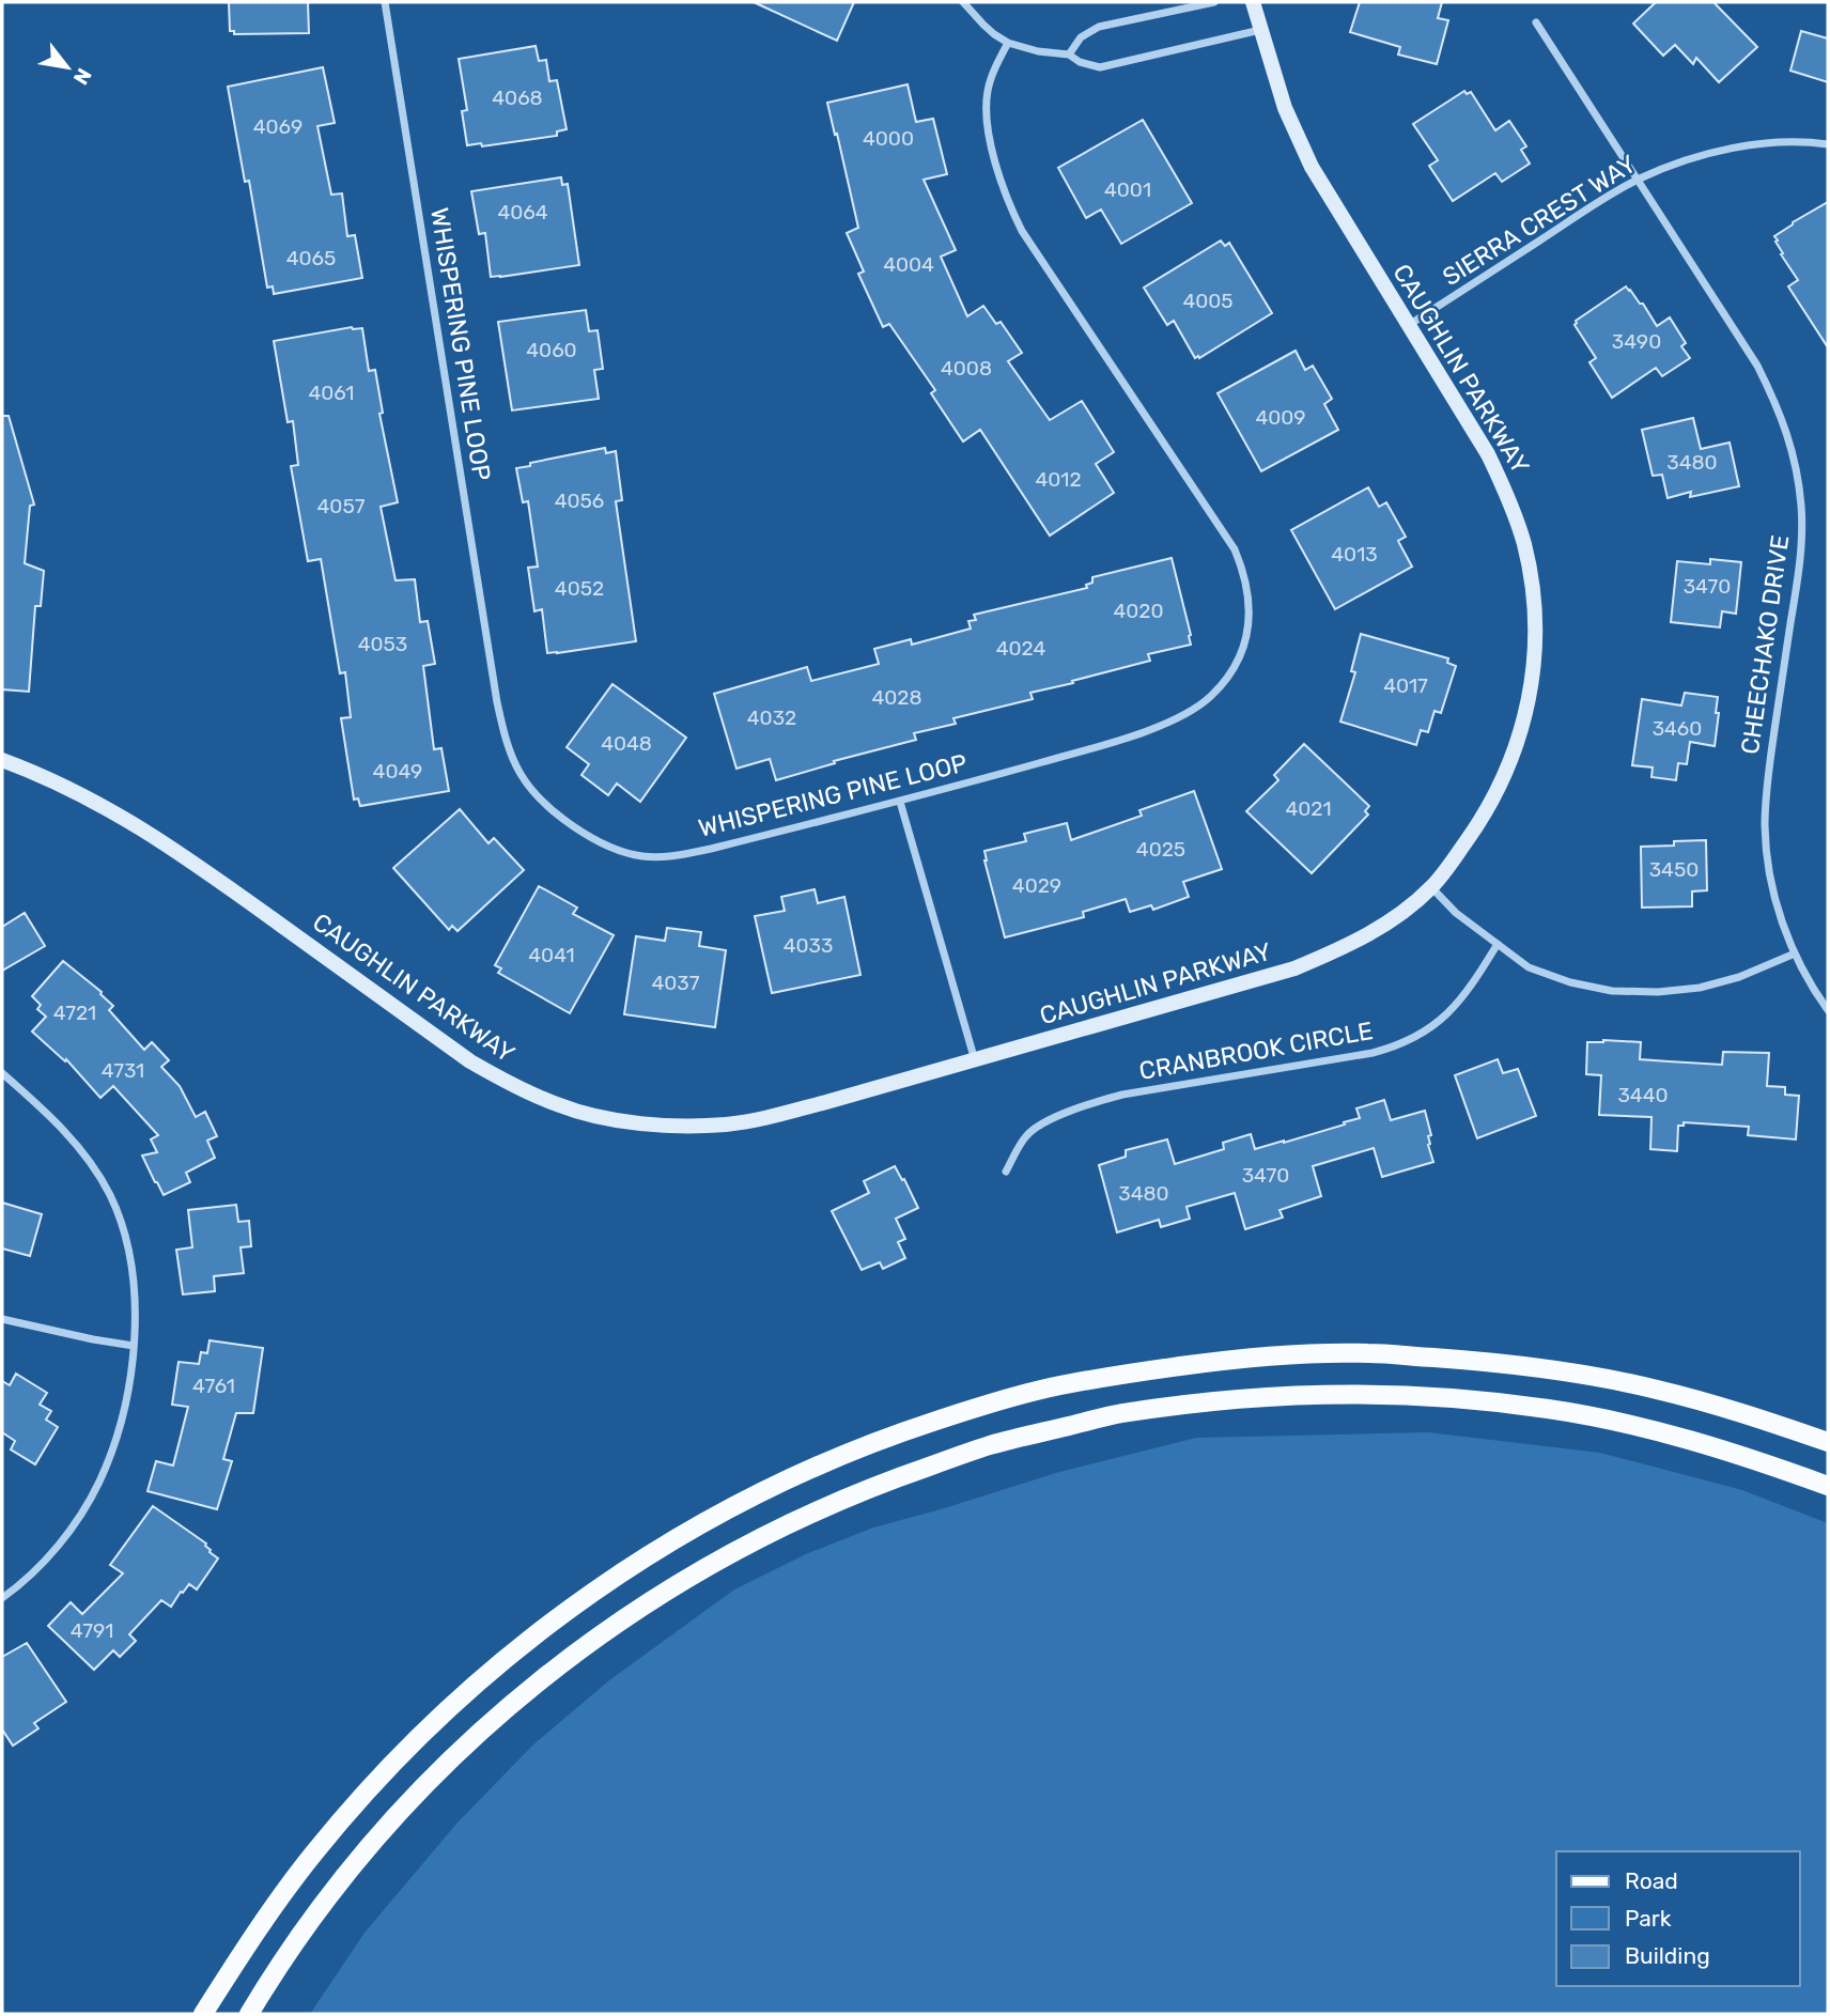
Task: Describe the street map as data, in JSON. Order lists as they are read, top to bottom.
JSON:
{
  "streets": {
    "street": [
      "SIERRA CREST WAY",
      "WHISPERING PINE LOOP",
      "CAUGHLIN PARKWAY",
      "CHEECHAKO DRIVE",
      "CRANBROOK CIRCLE"
    ]
  },
  "crossings": [
    ["SIERRA CREST WAY", "CAUGHLIN PARKWAY"],
    ["SIERRA CREST WAY", "CHEECHAKO DRIVE"]
  ],
  "house_numbers": [
    "4068",
    "4069",
    "4000",
    "4001",
    "4064",
    "4065",
    "4004",
    "4005",
    "3490",
    "4060",
    "4008",
    "4061",
    "4009",
    "3480",
    "4012",
    "4056",
    "4057",
    "4013",
    "3470",
    "4052",
    "4020",
    "4053",
    "4024",
    "4017",
    "4028",
    "4032",
    "3460",
    "4048",
    "4049",
    "4021",
    "4025",
    "3450",
    "4029",
    "4033",
    "4041",
    "4037",
    "4721",
    "4731",
    "3440",
    "3470",
    "3480",
    "4761",
    "4791"
  ],
  "legend": ["Road", "Park", "Building"],
  "north": "bottom right"
}
